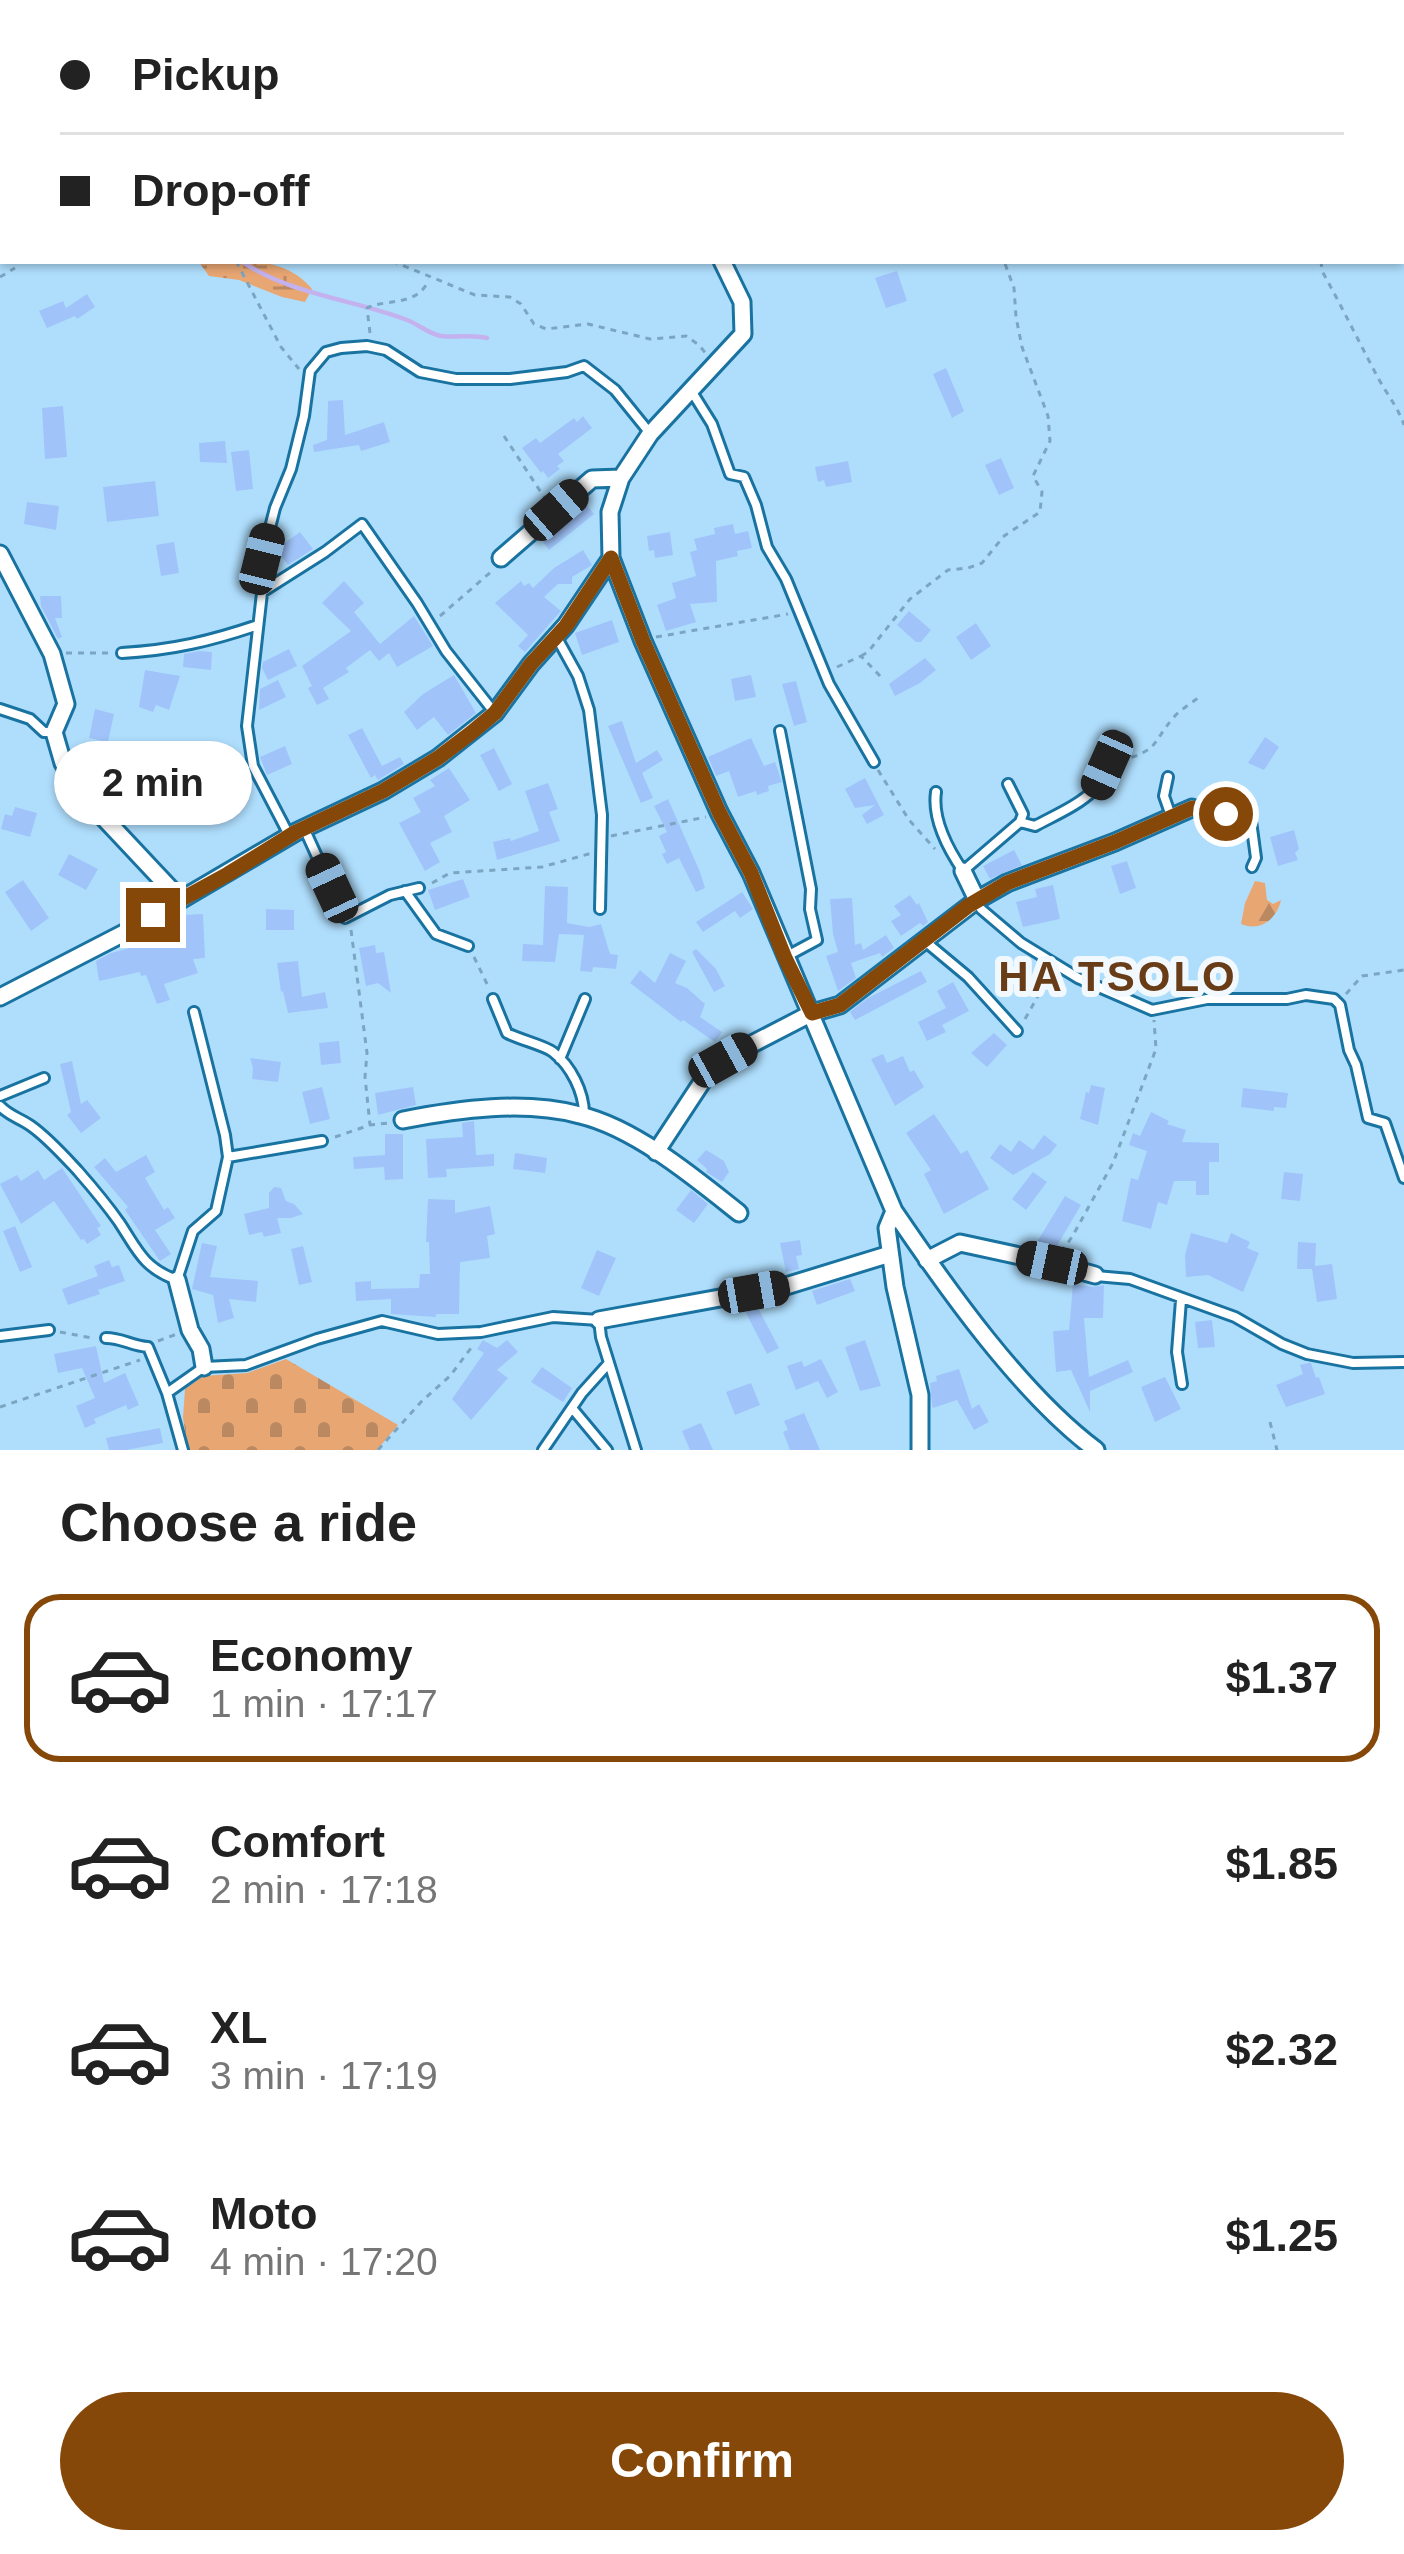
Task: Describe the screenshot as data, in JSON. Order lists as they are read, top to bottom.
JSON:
{
  "districts": ["HA TSOLO"],
  "page": {
    "banner": ["Pickup", "Drop-off"],
    "bubble": "2 min",
    "heading": "Choose a ride",
    "list": [
      {
        "name": "Economy",
        "note": "1 min · 17:17",
        "value": "$1.37"
      },
      {
        "name": "Comfort",
        "note": "2 min · 17:18",
        "value": "$1.85"
      },
      {
        "name": "XL",
        "note": "3 min · 17:19",
        "value": "$2.32"
      },
      {
        "name": "Moto",
        "note": "4 min · 17:20",
        "value": "$1.25"
      }
    ],
    "buttons": "Confirm"
  }
}
